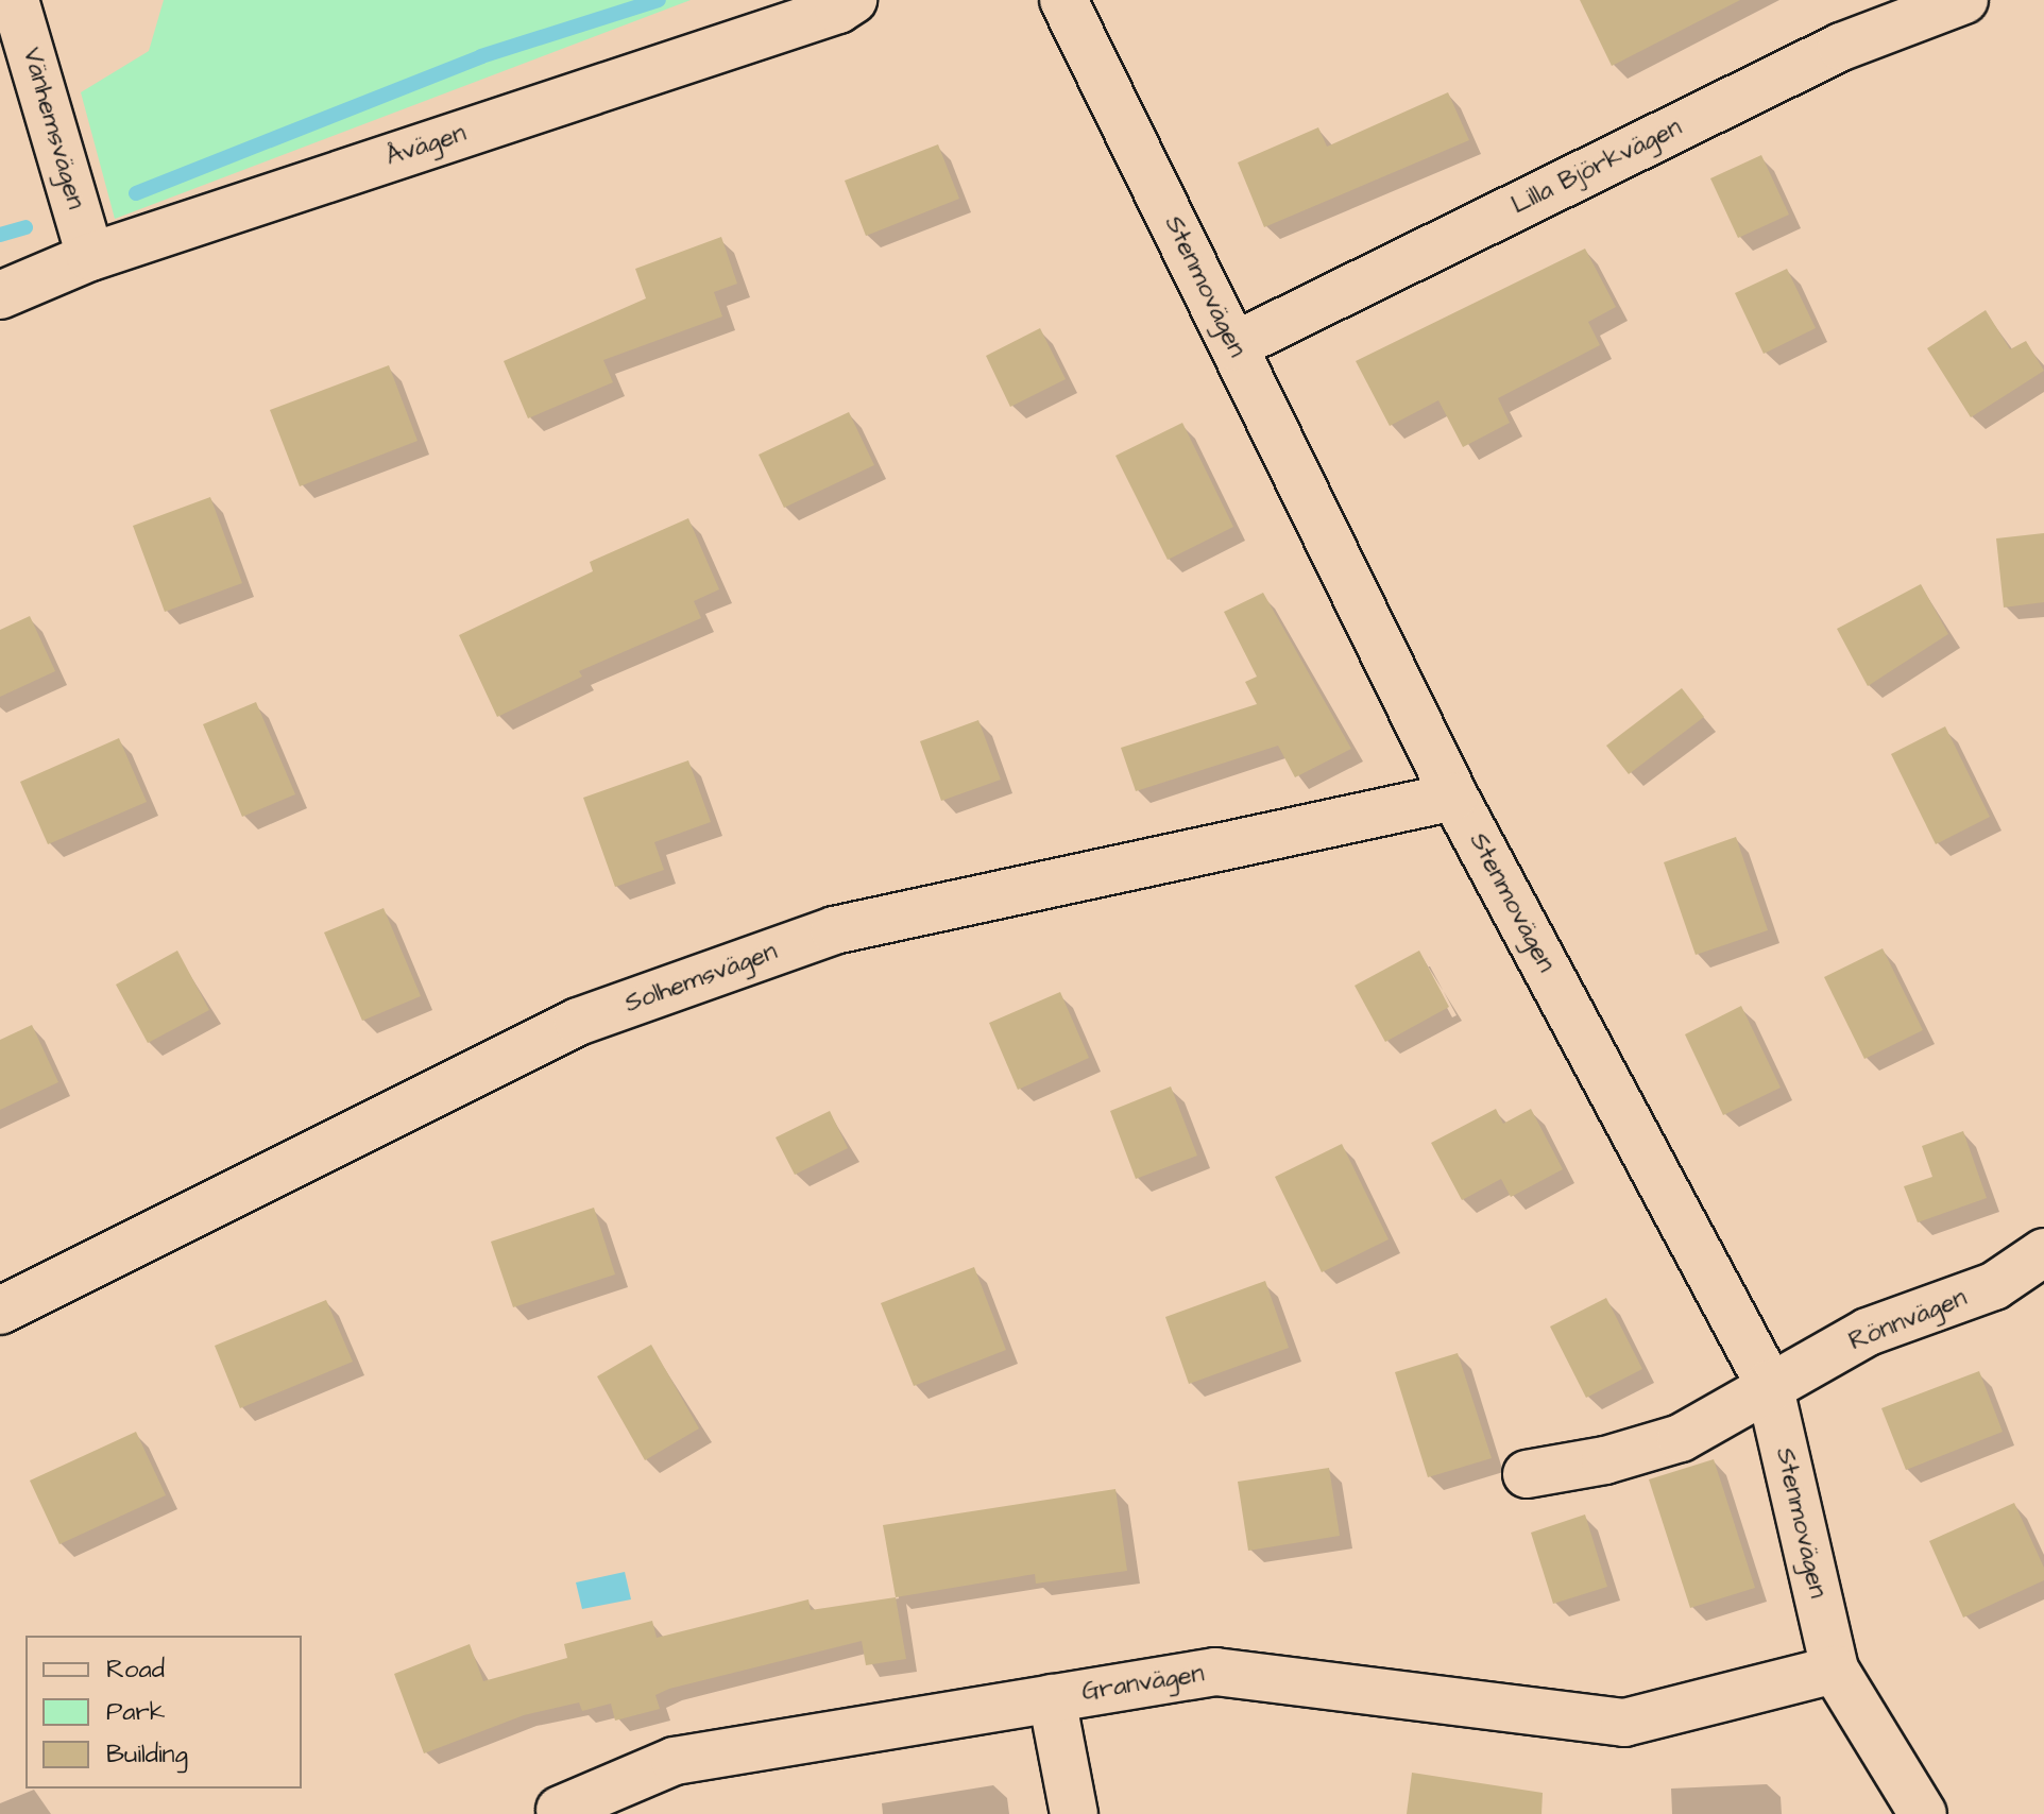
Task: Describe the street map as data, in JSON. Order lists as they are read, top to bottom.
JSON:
{
  "streets": {
    "street": [
      "Vänhemsvägen",
      "Åvägen",
      "Lilla Björkvägen",
      "Stenmovägen",
      "Solhemsvägen",
      "Rönnvägen",
      "Granvägen"
    ]
  },
  "crossings": [
    ["Vänhemsvägen", "Åvägen"],
    ["Lilla Björkvägen", "Stenmovägen"],
    ["Stenmovägen", "Solhemsvägen"],
    ["Stenmovägen", "Rönnvägen"],
    ["Stenmovägen", "Granvägen"]
  ],
  "legend": ["Road", "Park", "Building"]
}
